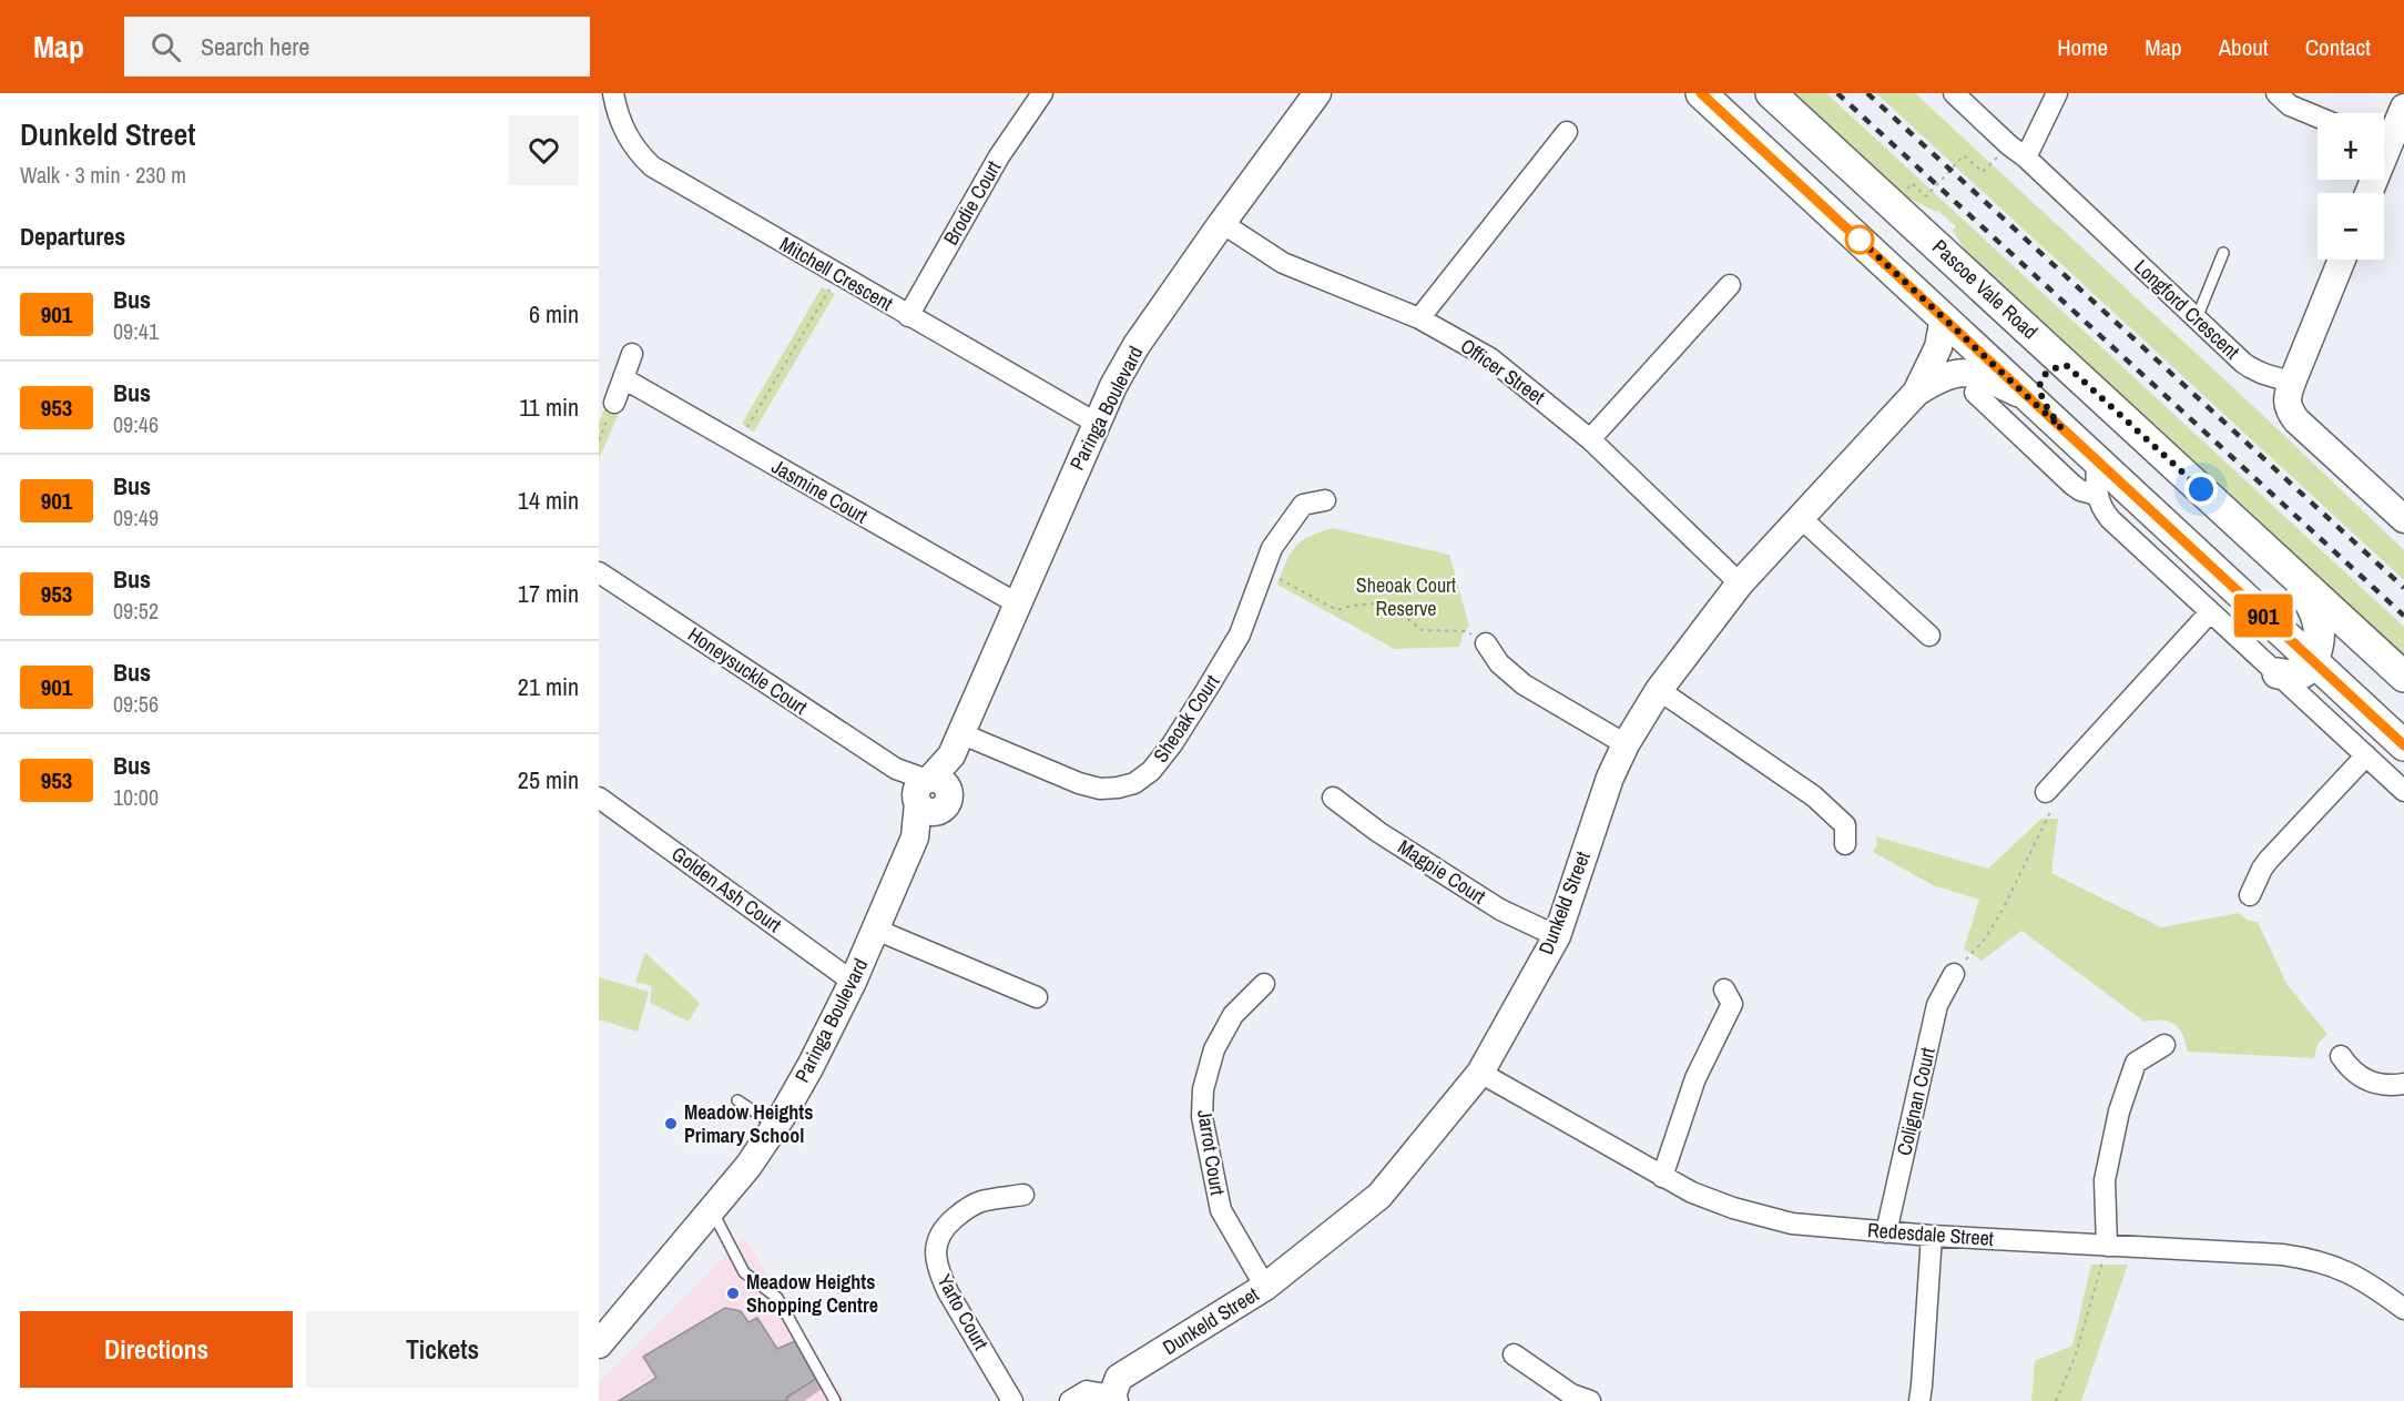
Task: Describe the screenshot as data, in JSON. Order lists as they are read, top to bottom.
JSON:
{
  "streets": {
    "main road": ["Pascoe Vale Road"],
    "street": [
      "Brodie Court",
      "Mitchell Crescent",
      "Longford Crescent",
      "Officer Street",
      "Paringa Boulevard",
      "Jasmine Court",
      "Honeysuckle Court",
      "Sheoak Court",
      "Magpie Court",
      "Golden Ash Court",
      "Dunkeld Street",
      "Colignan Court",
      "Jarrot Court",
      "Redesdale Street",
      "Yarto Court"
    ]
  },
  "crossings": [
    ["Brodie Court", "Mitchell Crescent"],
    ["Mitchell Crescent", "Paringa Boulevard"],
    ["Officer Street", "Paringa Boulevard"],
    ["Officer Street", "Dunkeld Street"],
    ["Paringa Boulevard", "Jasmine Court"],
    ["Paringa Boulevard", "Honeysuckle Court"],
    ["Paringa Boulevard", "Sheoak Court"],
    ["Paringa Boulevard", "Golden Ash Court"],
    ["Magpie Court", "Dunkeld Street"],
    ["Dunkeld Street", "Jarrot Court"],
    ["Dunkeld Street", "Redesdale Street"],
    ["Colignan Court", "Redesdale Street"]
  ],
  "parks": ["Sheoak Court Reserve"],
  "places": ["Meadow Heights Primary School", "Meadow Heights Shopping Centre"],
  "lines": ["bus line 901"],
  "page": {
    "header": "Map",
    "search": "Search here",
    "nav": [
      "Home",
      "Map",
      "About",
      "Contact"
    ],
    "heading": [
      ["Dunkeld Street", "Walk · 3 min · 230 m"],
      "Departures"
    ],
    "on_map": "901",
    "map_buttons": ["+", "−"],
    "list": [
      {
        "mark": "901",
        "name": "Bus",
        "note": "09:41",
        "value": "6 min"
      },
      {
        "mark": "953",
        "name": "Bus",
        "note": "09:46",
        "value": "11 min"
      },
      {
        "mark": "901",
        "name": "Bus",
        "note": "09:49",
        "value": "14 min"
      },
      {
        "mark": "953",
        "name": "Bus",
        "note": "09:52",
        "value": "17 min"
      },
      {
        "mark": "901",
        "name": "Bus",
        "note": "09:56",
        "value": "21 min"
      },
      {
        "mark": "953",
        "name": "Bus",
        "note": "10:00",
        "value": "25 min"
      }
    ],
    "buttons": ["Directions", "Tickets"]
  }
}
